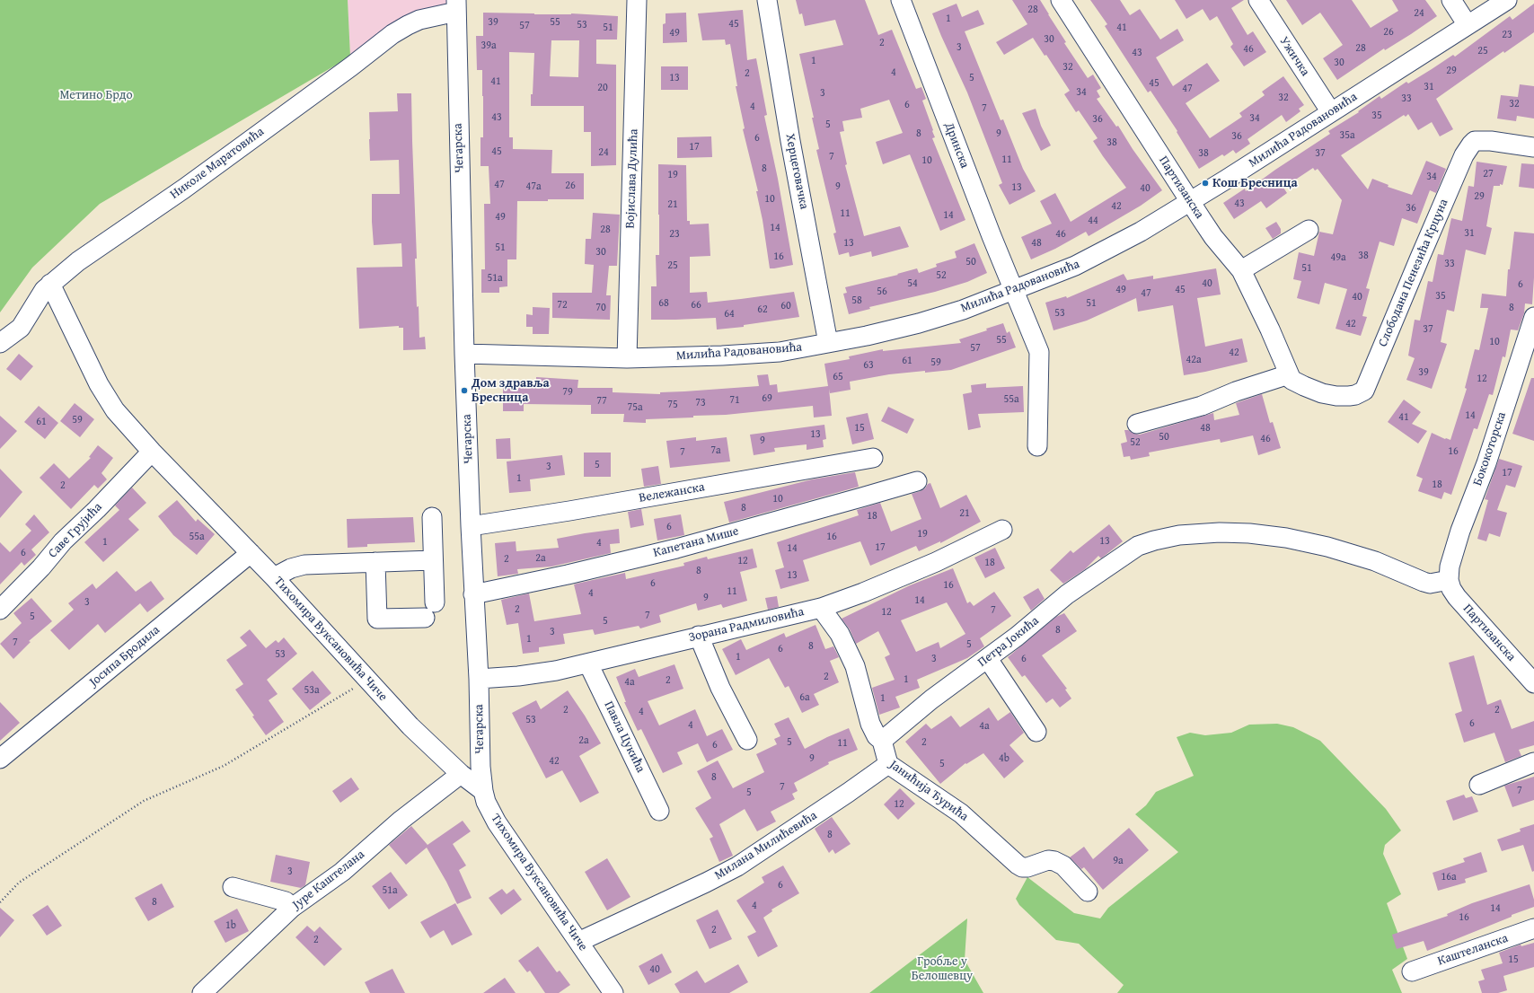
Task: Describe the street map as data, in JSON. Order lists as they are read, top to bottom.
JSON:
{
  "streets": {
    "street": [
      "Ужичка",
      "Милића Радовановића",
      "Дринска",
      "Чегарска",
      "Николе Маратовића",
      "Херцеговачка",
      "Војислава Дулића",
      "Партизанска",
      "Слободана Пенезића Крцуна",
      "Бококоторска",
      "Вележанска",
      "Саве Грујића",
      "Капетана Мише",
      "Зорана Радмиловића",
      "Тихомира Вуксановића Чиче",
      "Петра Јокића",
      "Јосипа Бродила",
      "Павла Цукића",
      "Јанићија Ђурића",
      "Милана Милићевића",
      "Јуре Каштелана",
      "Каштеланска"
    ]
  },
  "crossings": [
    ["Ужичка", "Милића Радовановића"],
    ["Милића Радовановића", "Дринска"],
    ["Милића Радовановића", "Чегарска"],
    ["Милића Радовановића", "Херцеговачка"],
    ["Милића Радовановића", "Војислава Дулића"],
    ["Милића Радовановића", "Партизанска"],
    ["Чегарска", "Николе Маратовића"],
    ["Чегарска", "Вележанска"],
    ["Чегарска", "Капетана Мише"],
    ["Чегарска", "Зорана Радмиловића"],
    ["Чегарска", "Тихомира Вуксановића Чиче"],
    ["Николе Маратовића", "Тихомира Вуксановића Чиче"],
    ["Партизанска", "Слободана Пенезића Крцуна"],
    ["Партизанска", "Бококоторска"],
    ["Партизанска", "Петра Јокића"],
    ["Бококоторска", "Петра Јокића"],
    ["Саве Грујића", "Тихомира Вуксановића Чиче"],
    ["Зорана Радмиловића", "Павла Цукића"],
    ["Зорана Радмиловића", "Јанићија Ђурића"],
    ["Тихомира Вуксановића Чиче", "Јосипа Бродила"],
    ["Тихомира Вуксановића Чиче", "Милана Милићевића"],
    ["Тихомира Вуксановића Чиче", "Јуре Каштелана"],
    ["Петра Јокића", "Јанићија Ђурића"],
    ["Јанићија Ђурића", "Милана Милићевића"]
  ],
  "parks": ["Метино Брдо", "Гробље у Белошевцу"],
  "places": ["Кош Бресница", "Дом здравља Бресница"],
  "house_numbers": [
    "28",
    "24",
    "1",
    "39",
    "55",
    "45",
    "53",
    "57",
    "51",
    "41",
    "26",
    "49",
    "23",
    "30",
    "2",
    "39a",
    "3",
    "28",
    "46",
    "25",
    "43",
    "1",
    "30",
    "32",
    "29",
    "4",
    "2",
    "13",
    "5",
    "41",
    "45",
    "31",
    "20",
    "47",
    "34",
    "3",
    "32",
    "33",
    "32",
    "6",
    "4",
    "7",
    "35",
    "43",
    "34",
    "36",
    "5",
    "8",
    "9",
    "35a",
    "36",
    "6",
    "38",
    "17",
    "45",
    "24",
    "38",
    "37",
    "7",
    "11",
    "10",
    "8",
    "27",
    "19",
    "34",
    "47",
    "26",
    "47a",
    "9",
    "13",
    "40",
    "29",
    "10",
    "43",
    "21",
    "42",
    "36",
    "11",
    "14",
    "49",
    "44",
    "14",
    "28",
    "31",
    "23",
    "46",
    "13",
    "48",
    "51",
    "30",
    "38",
    "16",
    "49a",
    "50",
    "33",
    "25",
    "51",
    "52",
    "51a",
    "54",
    "40",
    "6",
    "49",
    "45",
    "56",
    "47",
    "35",
    "40",
    "58",
    "68",
    "51",
    "72",
    "66",
    "60",
    "70",
    "8",
    "62",
    "53",
    "64",
    "42",
    "37",
    "55",
    "10",
    "57",
    "42",
    "42a",
    "61",
    "59",
    "63",
    "39",
    "65",
    "12",
    "79",
    "69",
    "55a",
    "71",
    "77",
    "73",
    "75",
    "75a",
    "14",
    "41",
    "59",
    "61",
    "15",
    "48",
    "13",
    "50",
    "46",
    "9",
    "52",
    "7a",
    "16",
    "7",
    "5",
    "3",
    "17",
    "1",
    "18",
    "2",
    "10",
    "8",
    "21",
    "18",
    "6",
    "19",
    "55a",
    "16",
    "13",
    "1",
    "4",
    "17",
    "14",
    "6",
    "2a",
    "2",
    "12",
    "18",
    "8",
    "13",
    "6",
    "16",
    "11",
    "4",
    "9",
    "14",
    "3",
    "2",
    "7",
    "12",
    "7",
    "5",
    "5",
    "8",
    "3",
    "1",
    "7",
    "5",
    "8",
    "6",
    "53",
    "1",
    "3",
    "6",
    "2",
    "1",
    "2",
    "4a",
    "53a",
    "6a",
    "1",
    "2",
    "2",
    "4",
    "53",
    "6",
    "4",
    "4a",
    "2a",
    "5",
    "2",
    "11",
    "6",
    "9",
    "4b",
    "42",
    "5",
    "8",
    "7",
    "7",
    "5",
    "12",
    "8",
    "9a",
    "3",
    "16a",
    "6",
    "51a",
    "8",
    "4",
    "14",
    "16",
    "1b",
    "2",
    "2",
    "15",
    "40"
  ]
}
